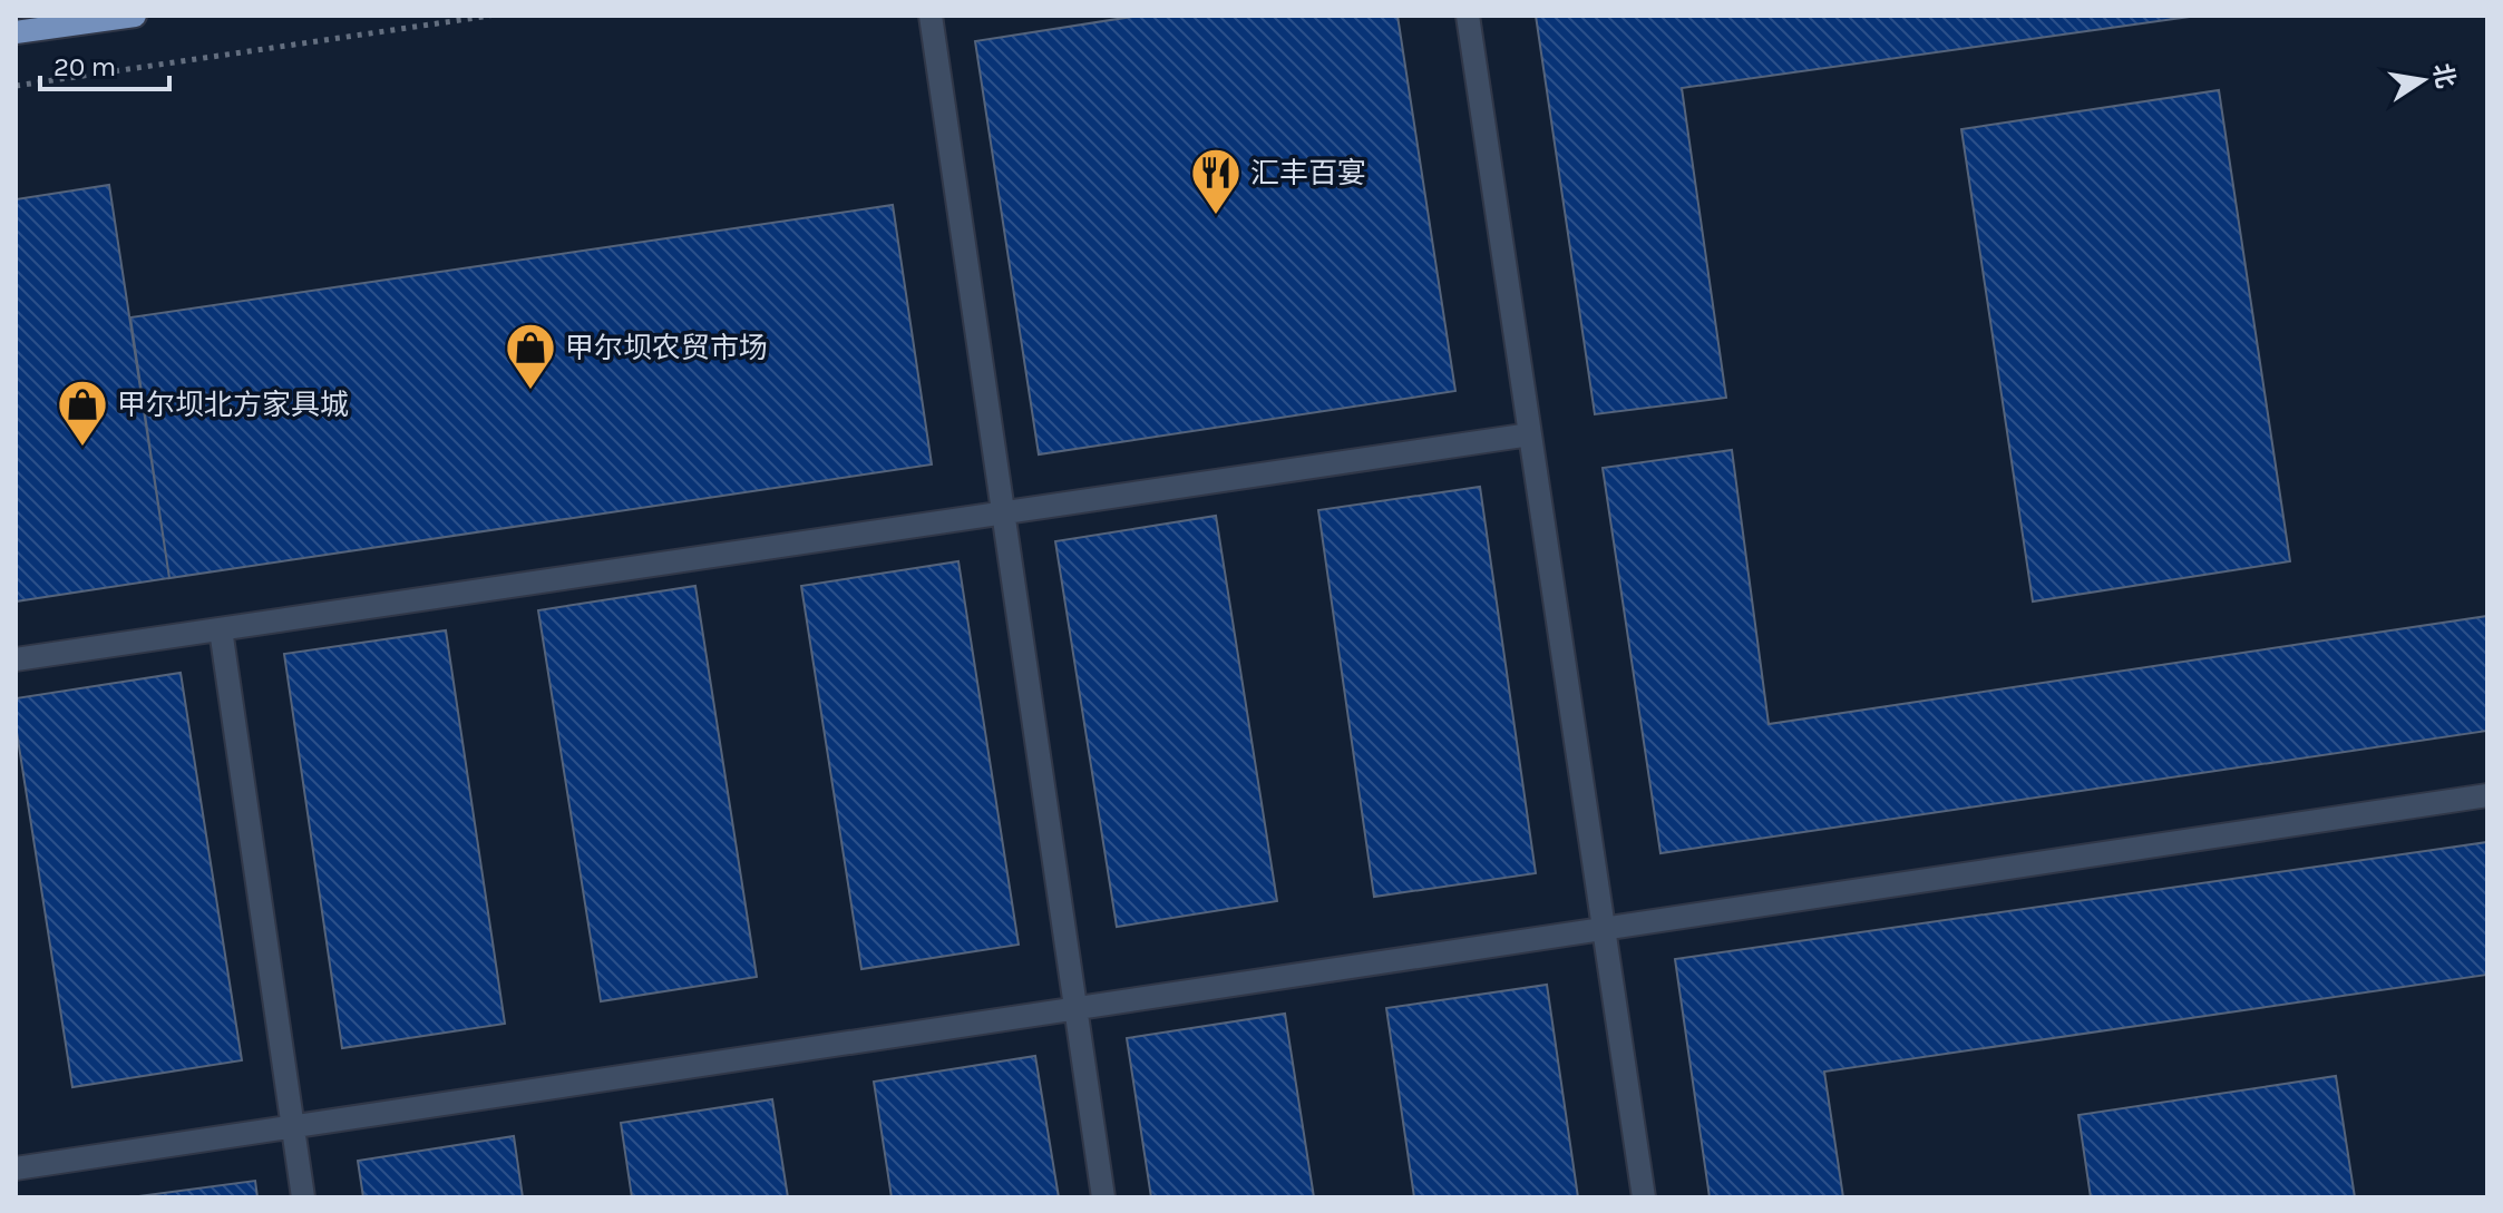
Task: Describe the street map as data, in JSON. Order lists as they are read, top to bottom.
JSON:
{
  "places": {
    "restaurant": ["汇丰百宴"],
    "shop": ["甲尔坝农贸市场", "甲尔坝北方家具城"]
  },
  "scale_bar": "20 m",
  "north": "right"
}
